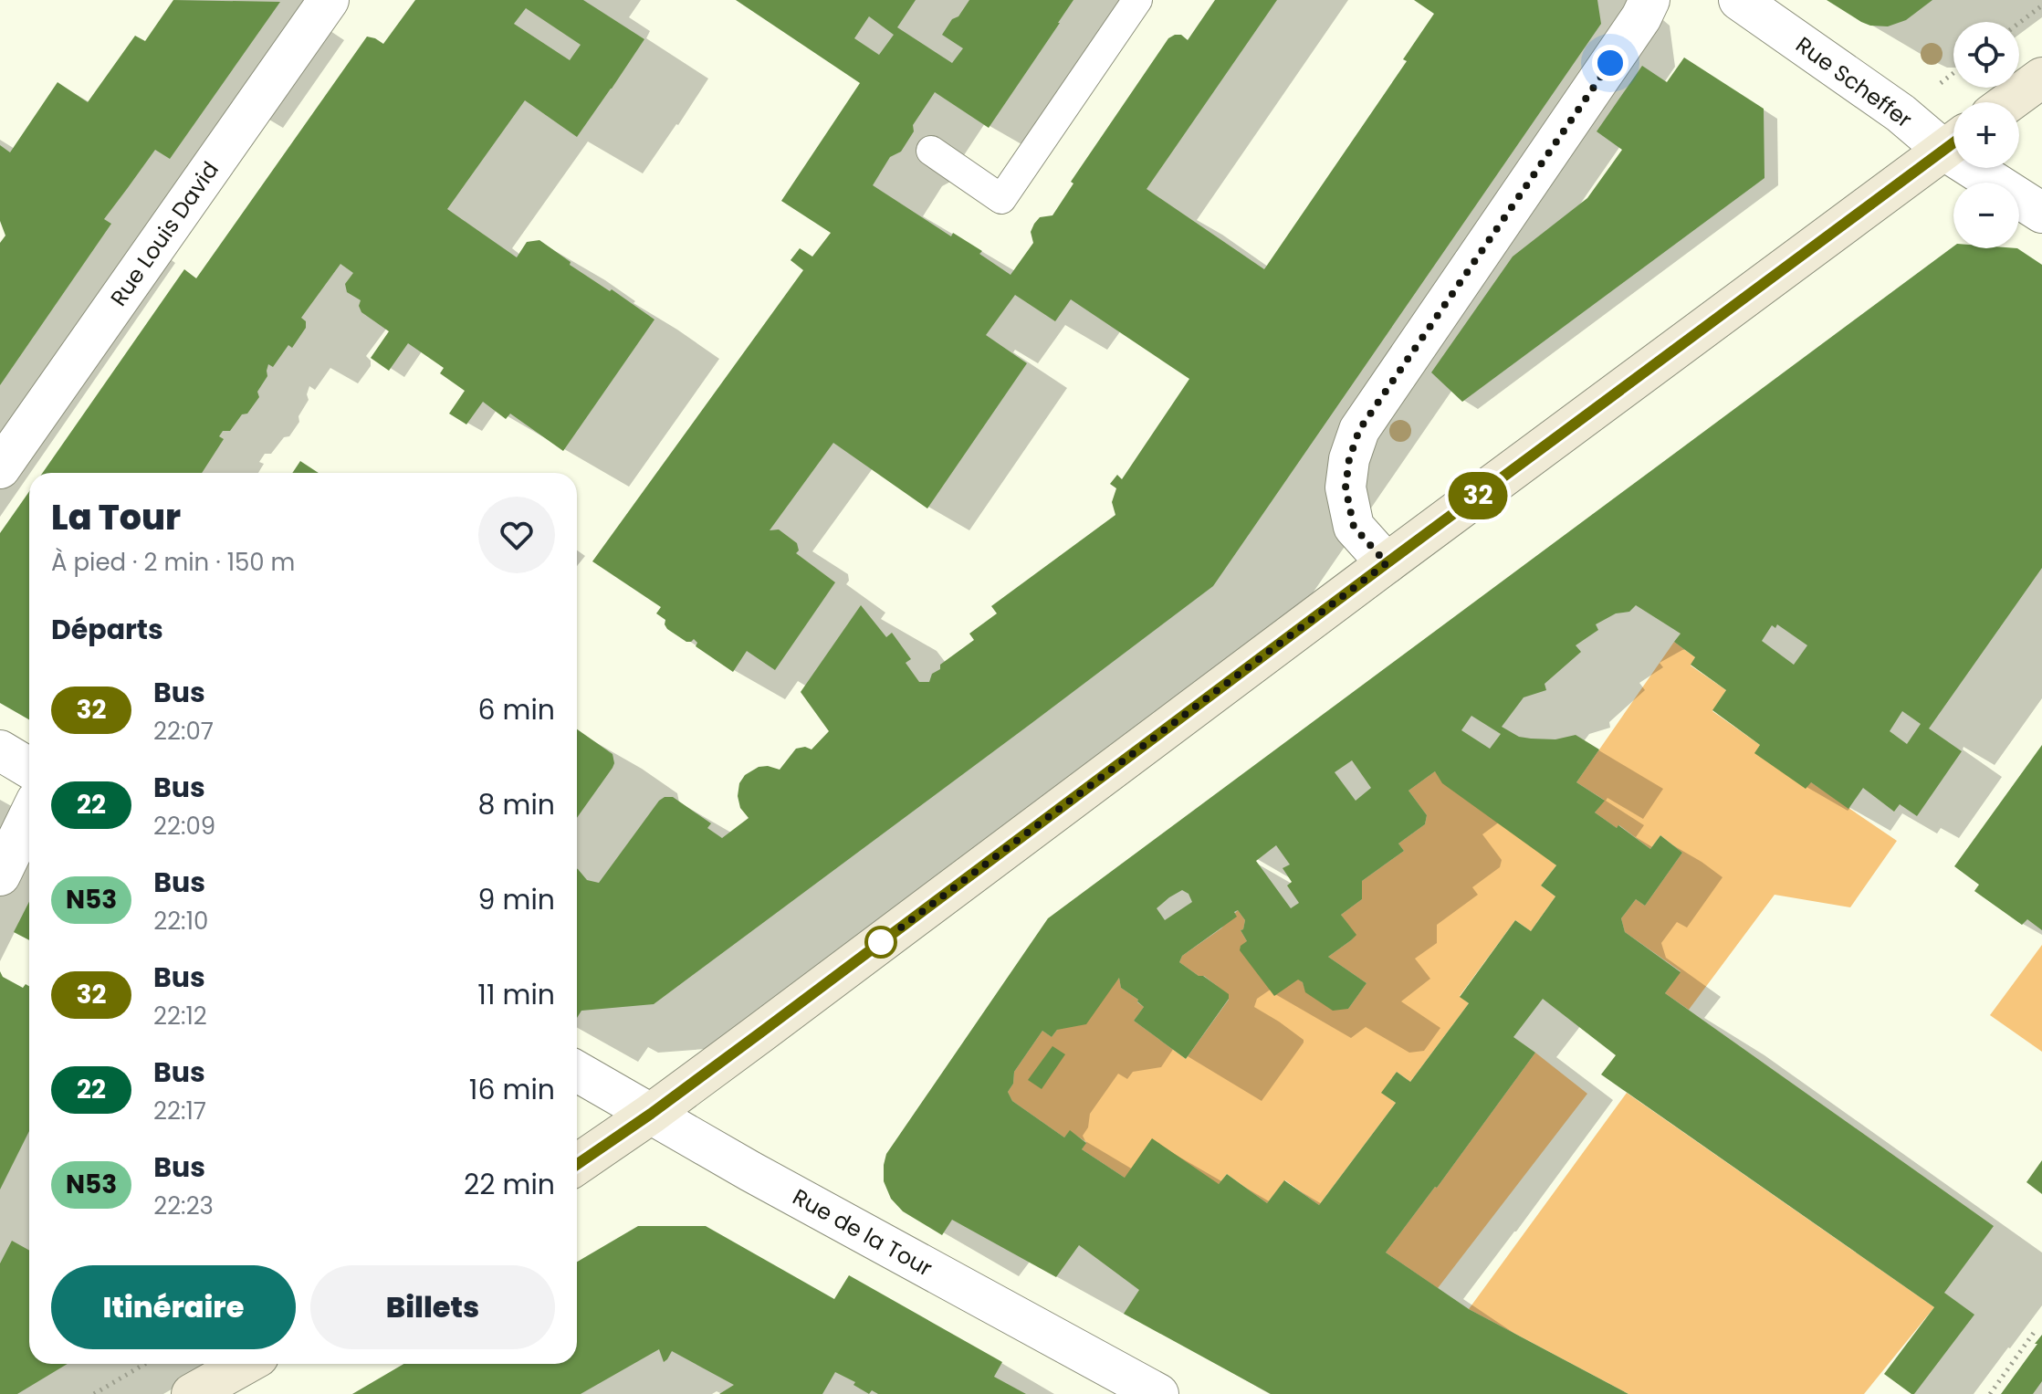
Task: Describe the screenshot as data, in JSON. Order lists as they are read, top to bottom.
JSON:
{
  "streets": {
    "street": ["Rue Scheffer", "Rue Louis David", "Rue de la Tour"]
  },
  "lines": ["bus line 32"],
  "page": {
    "on_map": "32",
    "map_buttons": ["+", "−"],
    "heading": [
      ["La Tour", "À pied · 2 min · 150 m"],
      "Départs"
    ],
    "list": [
      {
        "mark": "32",
        "name": "Bus",
        "note": "22:07",
        "value": "6 min"
      },
      {
        "mark": "22",
        "name": "Bus",
        "note": "22:09",
        "value": "8 min"
      },
      {
        "mark": "N53",
        "name": "Bus",
        "note": "22:10",
        "value": "9 min"
      },
      {
        "mark": "32",
        "name": "Bus",
        "note": "22:12",
        "value": "11 min"
      },
      {
        "mark": "22",
        "name": "Bus",
        "note": "22:17",
        "value": "16 min"
      },
      {
        "mark": "N53",
        "name": "Bus",
        "note": "22:23",
        "value": "22 min"
      }
    ],
    "buttons": ["Itinéraire", "Billets"]
  }
}
